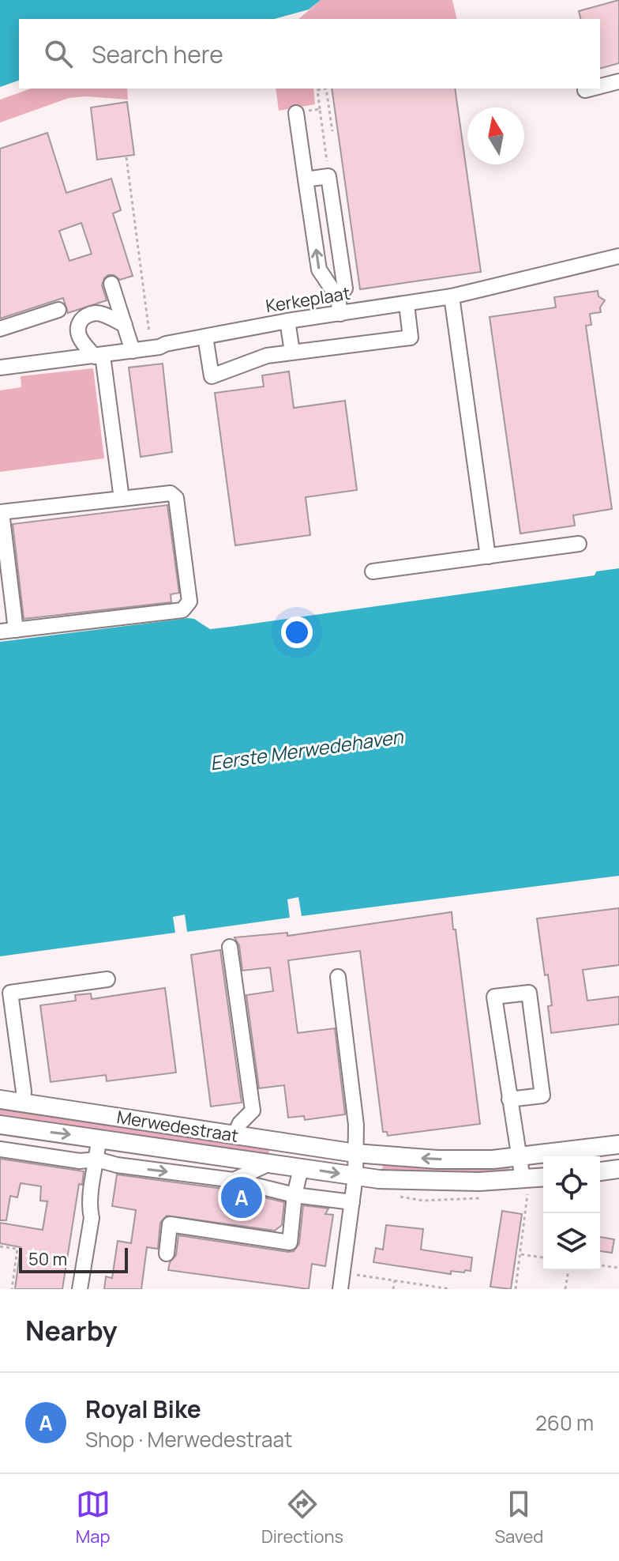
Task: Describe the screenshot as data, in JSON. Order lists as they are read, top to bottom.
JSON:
{
  "streets": {
    "main road": ["Merwedestraat"],
    "street": ["Kerkeplaat"]
  },
  "water": ["Eerste Merwedehaven"],
  "scale_bar": "50 m",
  "north": "top",
  "page": {
    "search": "Search here",
    "pins": "A",
    "scale": "50 m",
    "heading": "Nearby",
    "list": [
      {
        "mark": "A",
        "name": "Royal Bike",
        "note": "Shop · Merwedestraat",
        "value": "260 m"
      }
    ],
    "nav": ["Map", "Directions", "Saved"]
  }
}
